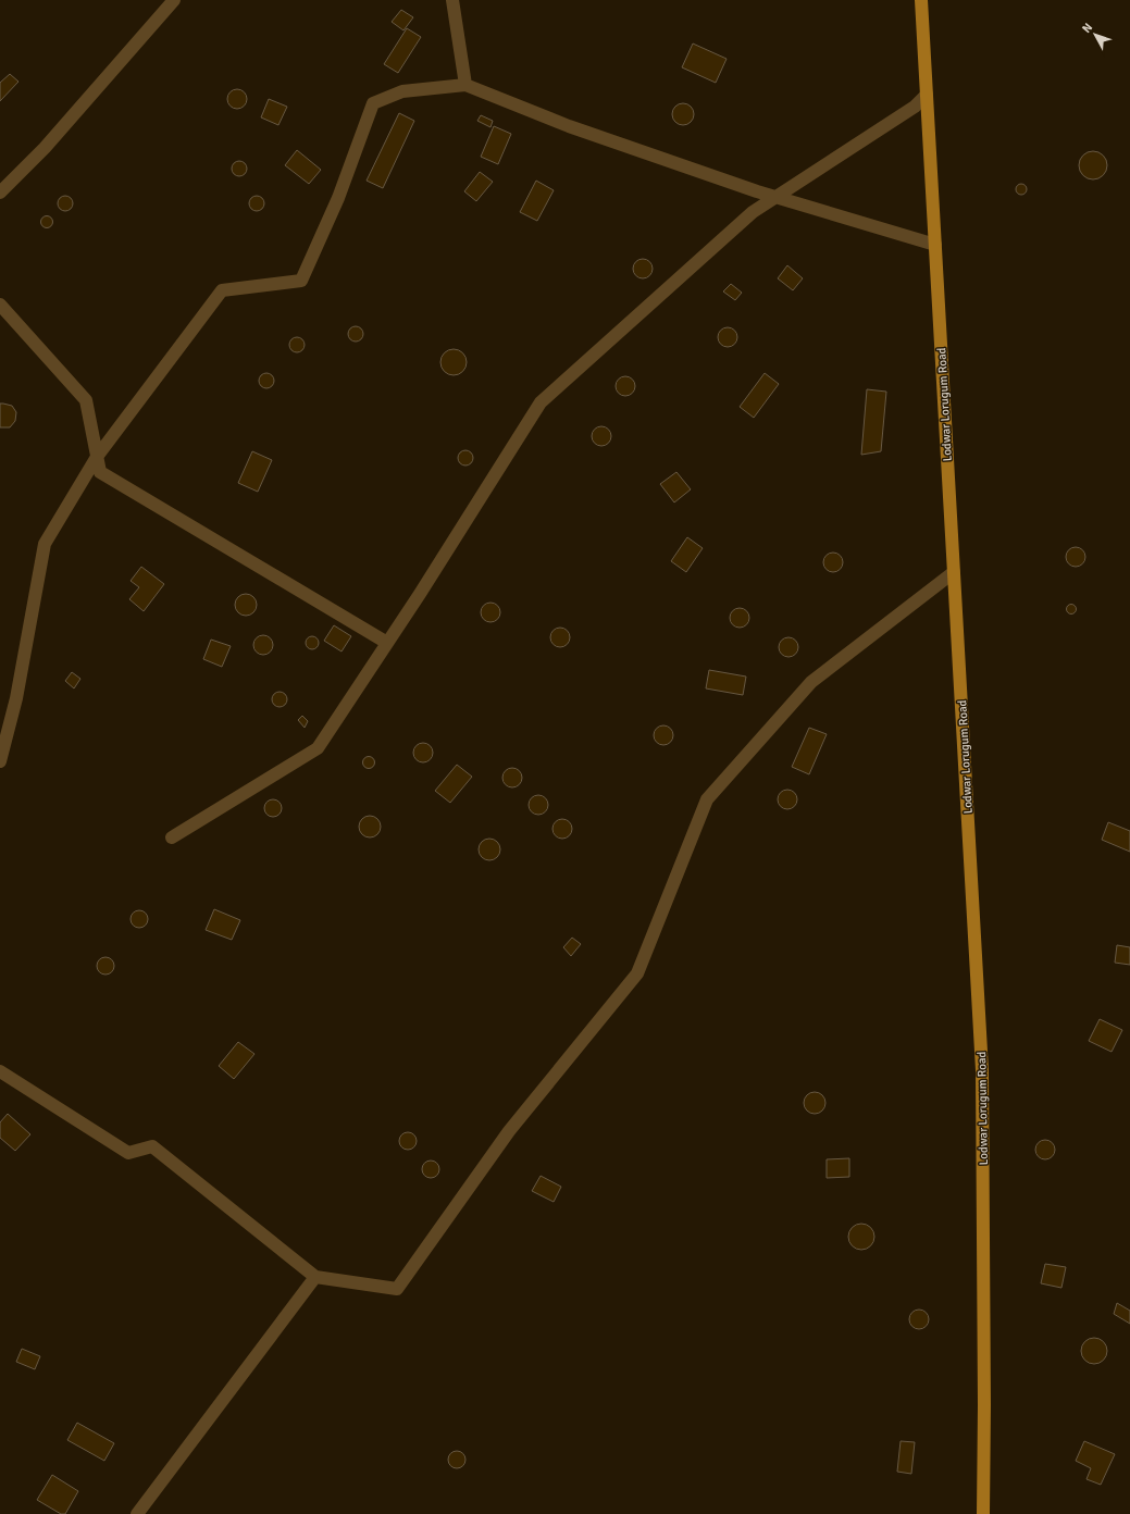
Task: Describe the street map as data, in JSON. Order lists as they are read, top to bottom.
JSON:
{
  "streets": {
    "main road": ["Lodwar Lorugum Road"]
  },
  "north": "top left"
}
